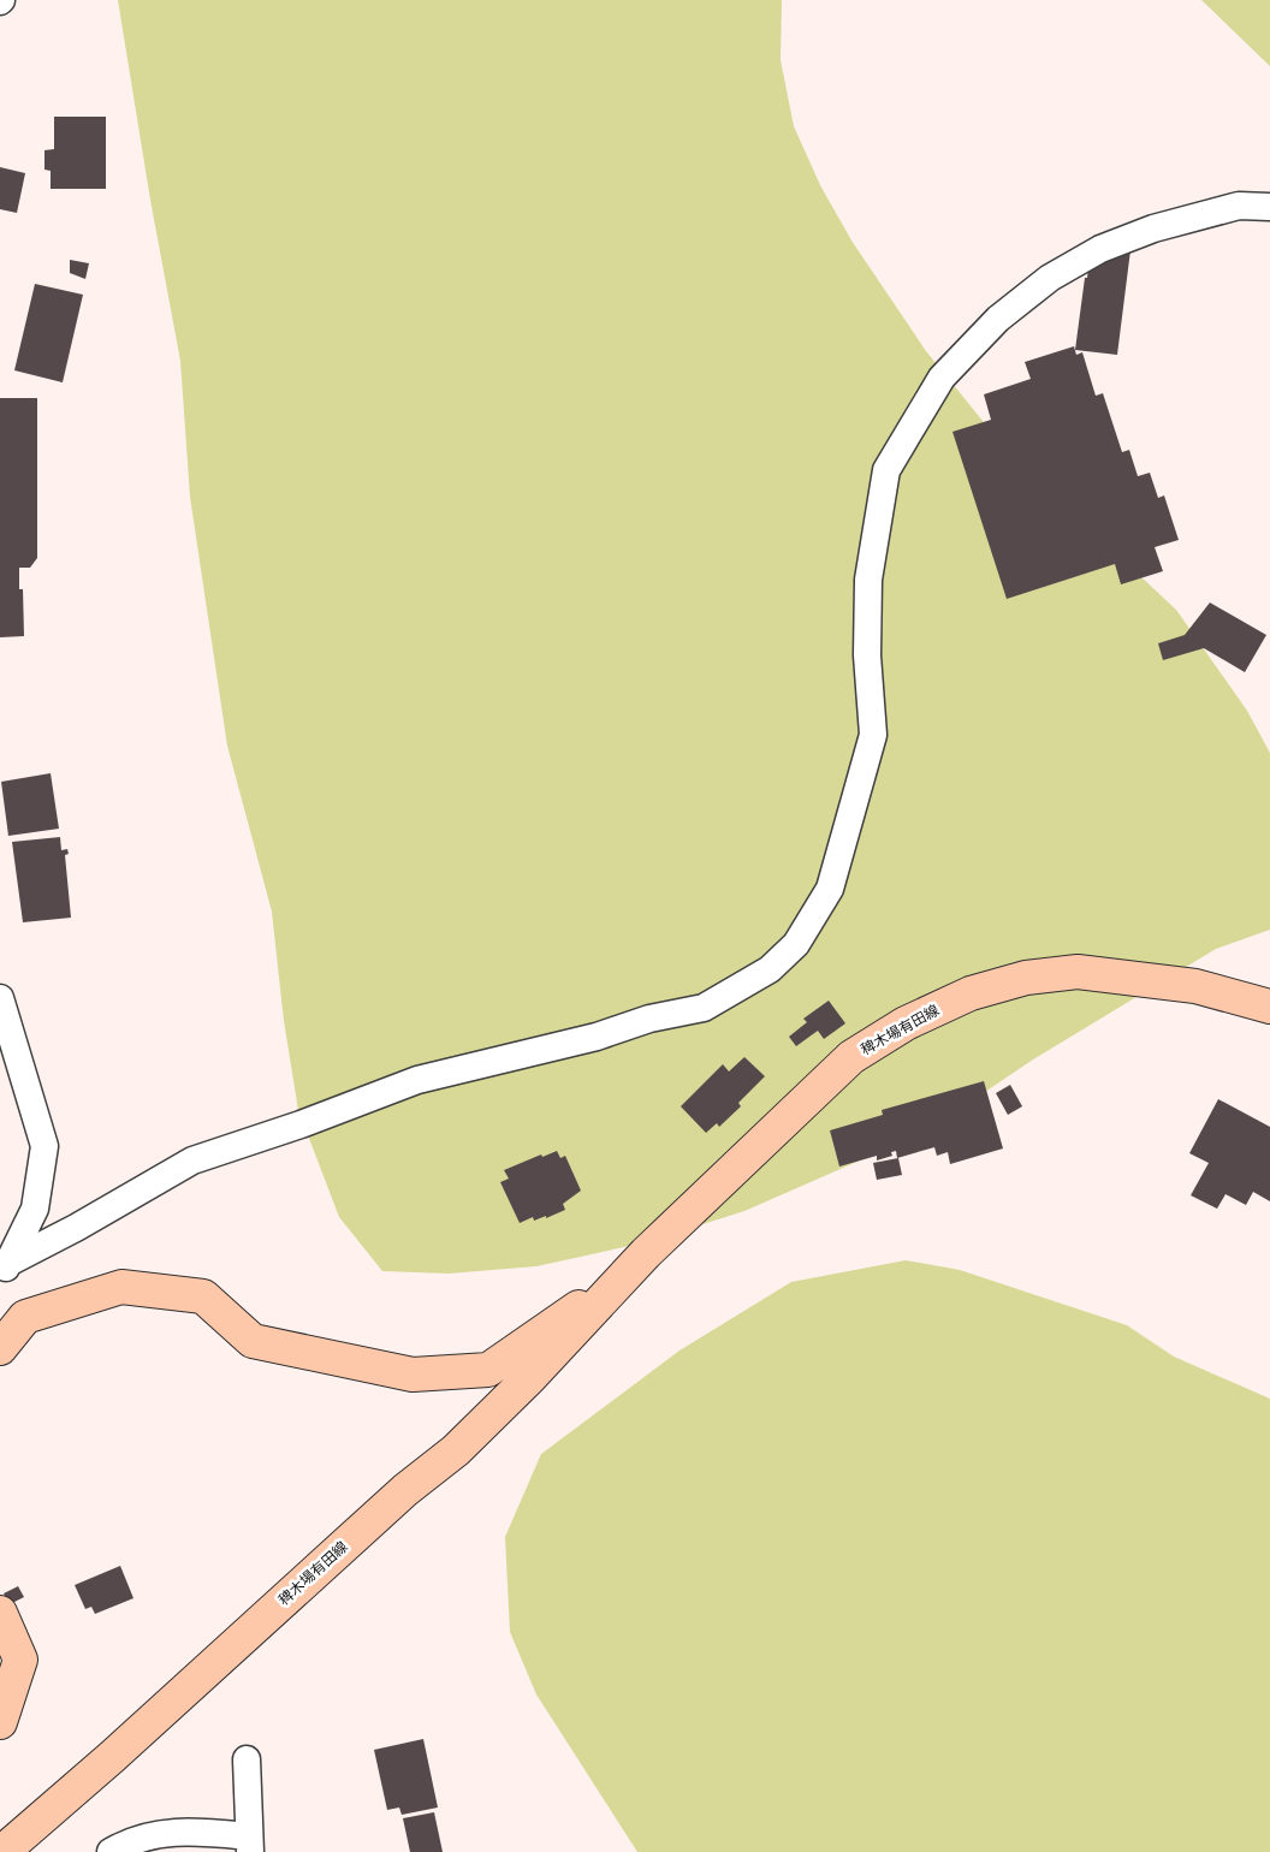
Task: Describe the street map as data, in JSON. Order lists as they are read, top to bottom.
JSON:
{
  "streets": {
    "main road": ["稗木場有田線"]
  }
}
